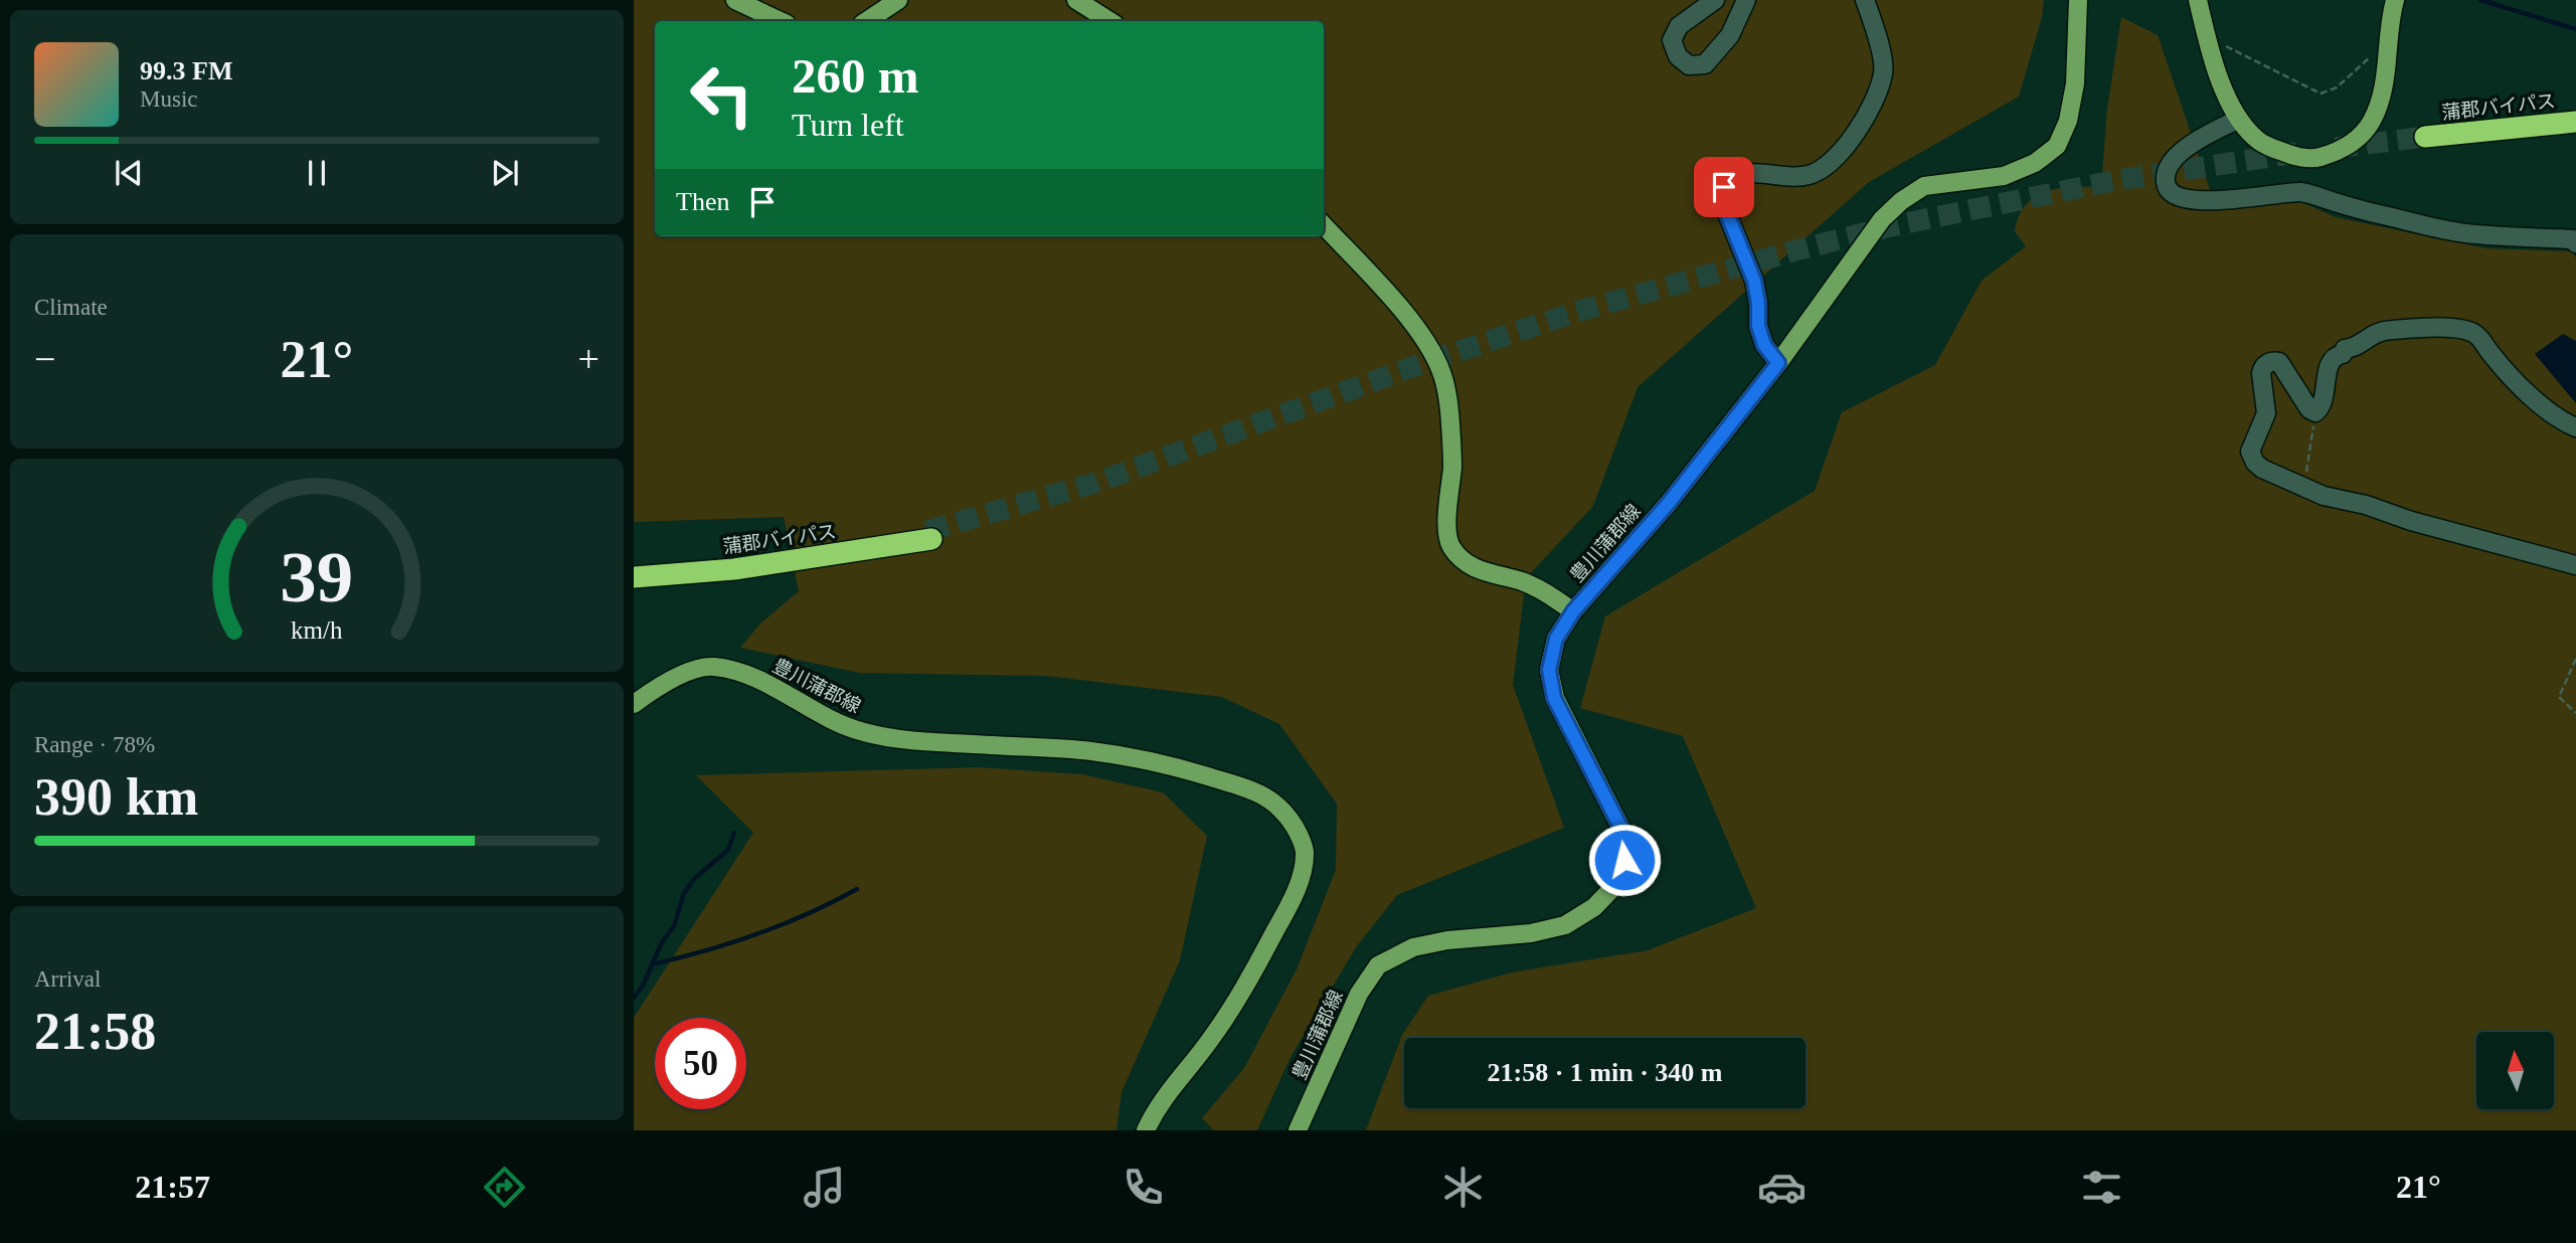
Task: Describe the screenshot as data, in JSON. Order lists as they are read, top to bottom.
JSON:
{
  "streets": {
    "highway": ["蒲郡バイパス"],
    "main road": ["豊川蒲郡線"]
  },
  "north": "top",
  "page": {
    "turn": ["260 m", "Turn left"],
    "song": ["99.3 FM", "Music"],
    "then": "Then",
    "tile": [
      "Climate",
      ["Range · 78%", "390 km"],
      ["Arrival", "21:58"]
    ],
    "heat": ["−", "21°", "+"],
    "limit": "50",
    "trip": "21:58 · 1 min · 340 m",
    "tabs": ["21:57", "21°"],
    "gauge": ["39", "km/h"]
  }
}
